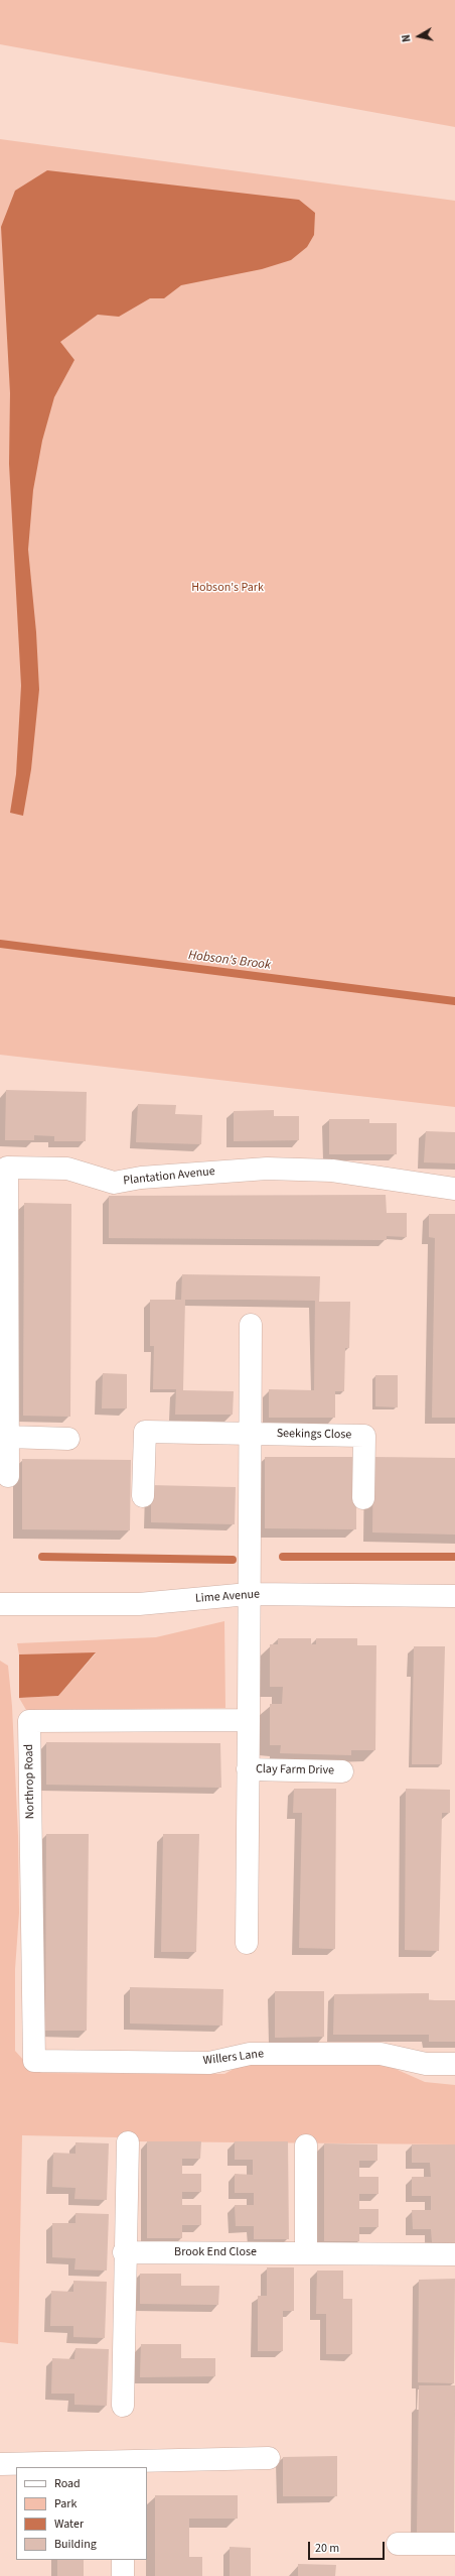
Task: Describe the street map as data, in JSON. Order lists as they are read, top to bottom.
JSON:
{
  "streets": {
    "street": [
      "Plantation Avenue",
      "Seekings Close",
      "Lime Avenue",
      "Clay Farm Drive",
      "Northrop Road",
      "Willers Lane",
      "Brook End Close"
    ]
  },
  "crossings": [
    ["Northrop Road", "Willers Lane"]
  ],
  "water": ["Hobson's Brook"],
  "parks": ["Hobson's Park"],
  "legend": [
    "Road",
    "Park",
    "Water",
    "Building"
  ],
  "scale_bar": "20 m",
  "north": "left"
}
